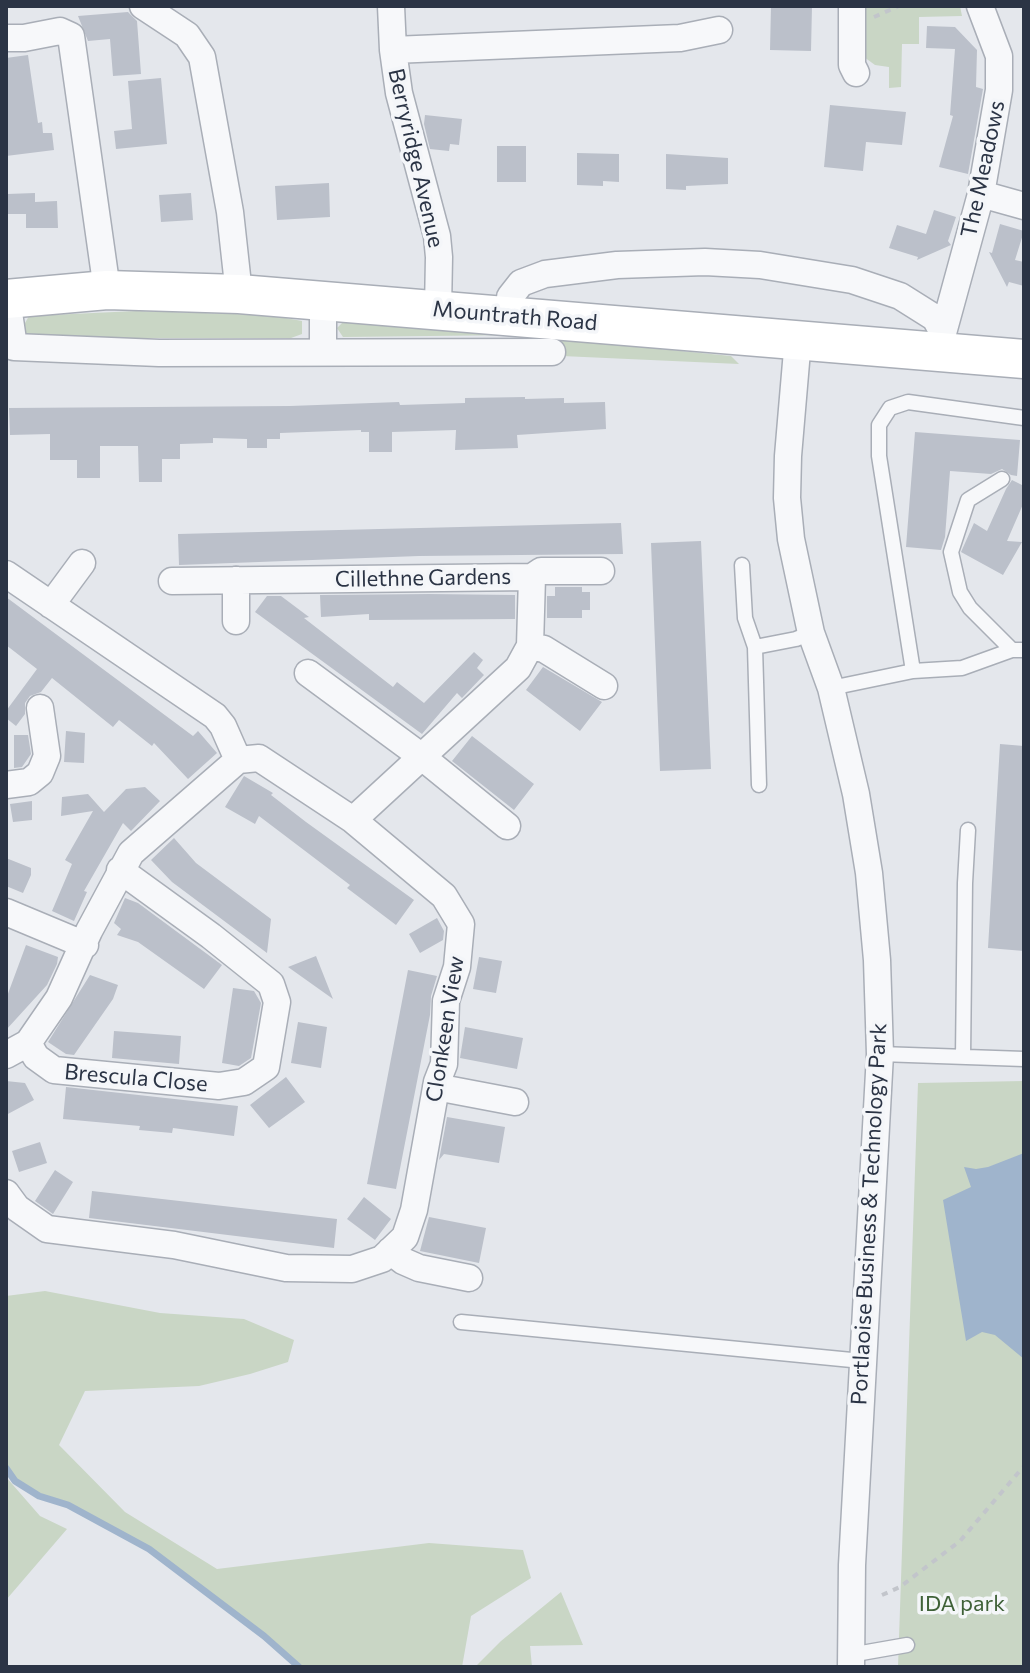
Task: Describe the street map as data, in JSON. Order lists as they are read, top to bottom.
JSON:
{
  "streets": {
    "main road": ["Mountrath Road"],
    "street": [
      "Berryridge Avenue",
      "The Meadows",
      "Cillethne Gardens",
      "Clonkeen View",
      "Brescula Close",
      "Portlaoise Business & Technology Park"
    ]
  },
  "crossings": [
    ["Berryridge Avenue", "Mountrath Road"],
    ["The Meadows", "Mountrath Road"],
    ["Mountrath Road", "Portlaoise Business & Technology Park"],
    ["Clonkeen View", "Brescula Close"]
  ],
  "parks": ["IDA park"]
}
